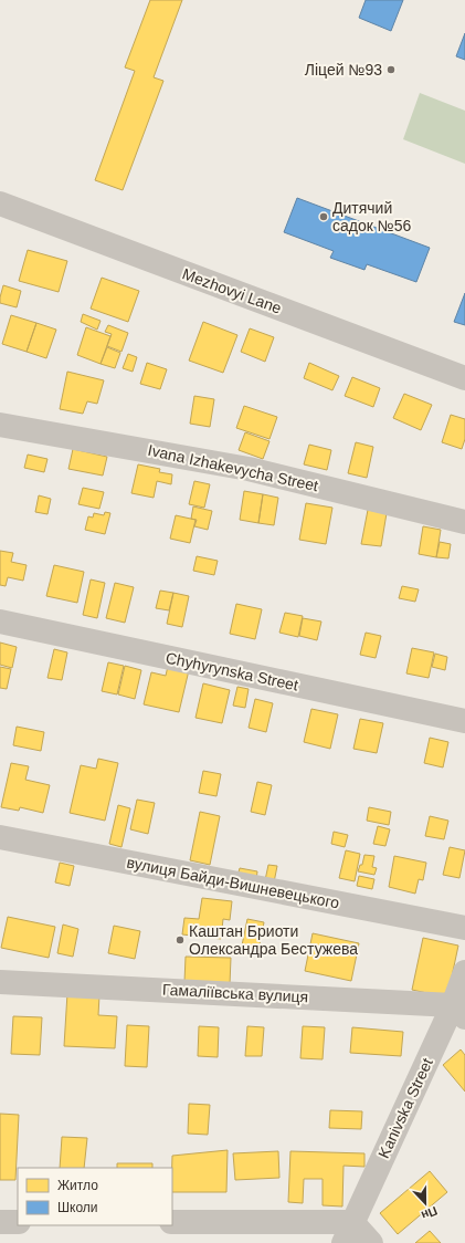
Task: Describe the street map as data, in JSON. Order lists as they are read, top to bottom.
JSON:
{
  "streets": {
    "street": [
      "Mezhovyi Lane",
      "Ivana Izhakevycha Street",
      "Chyhyrynska Street",
      "вулиця Байди-Вишневецького",
      "Гамаліївська вулиця",
      "Kanivska Street"
    ]
  },
  "crossings": [
    ["Гамаліївська вулиця", "Kanivska Street"]
  ],
  "places": ["Ліцей №93", "Дитячий садок №56", "Каштан Бриоти Олександра Бестужева"],
  "legend": ["Житло", "Школи"],
  "north": "bottom"
}
